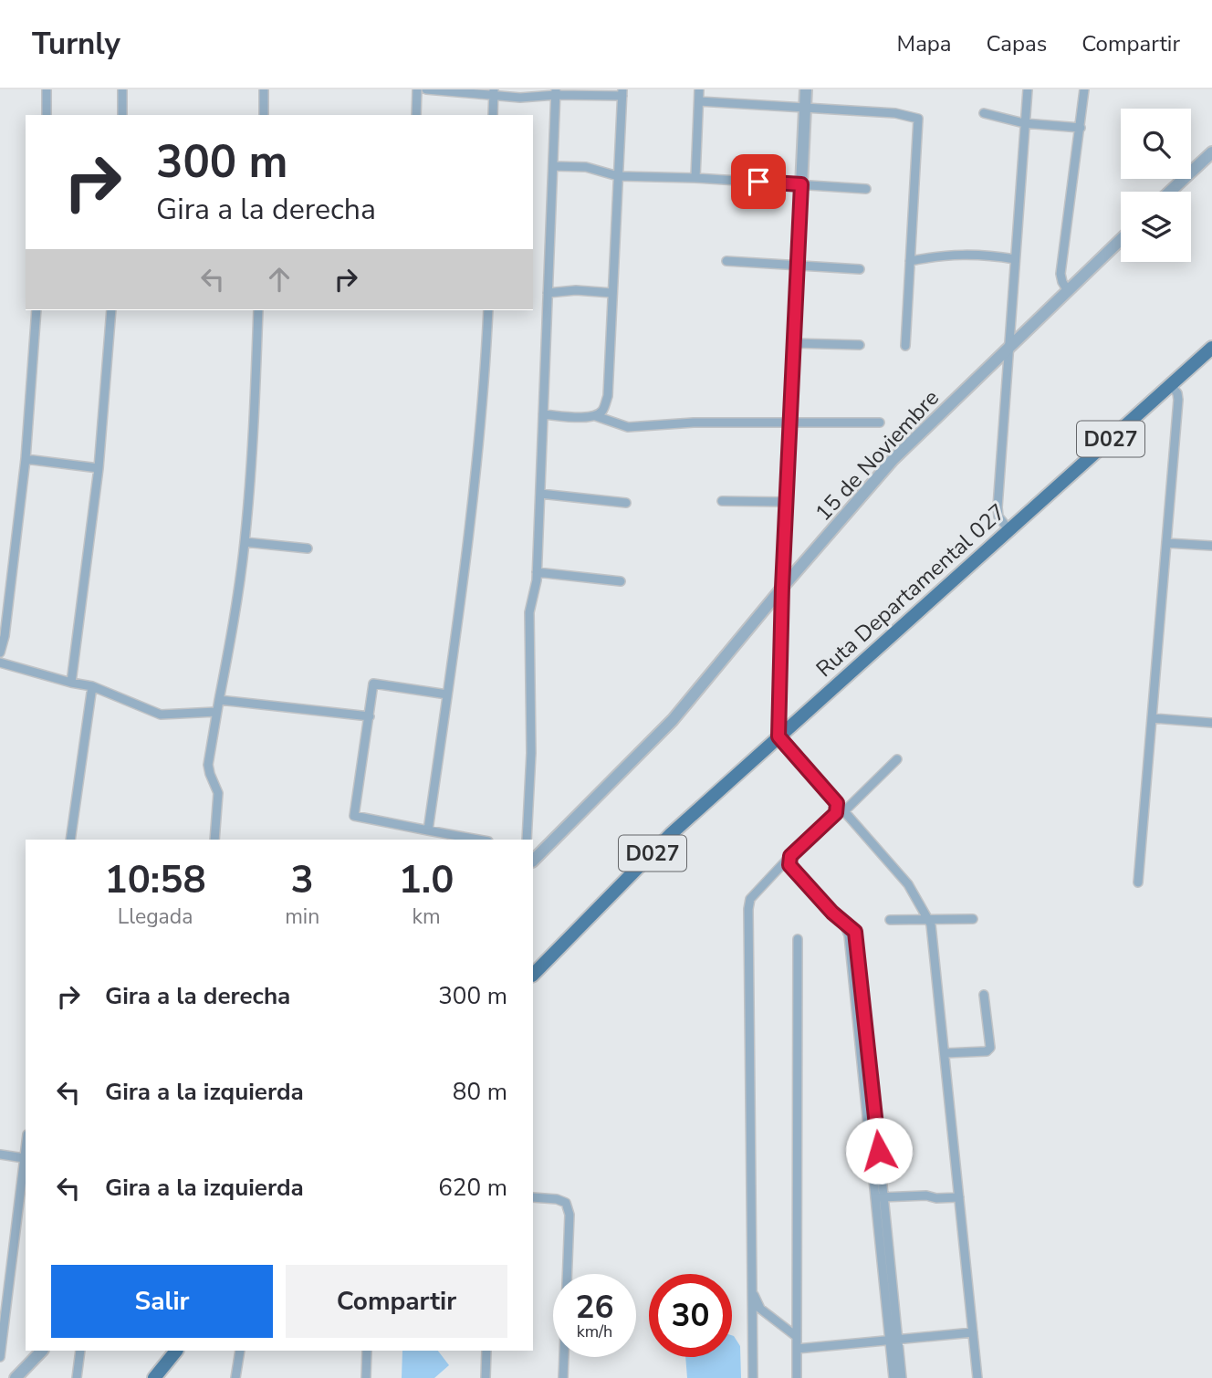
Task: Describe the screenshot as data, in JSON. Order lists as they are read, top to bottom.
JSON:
{
  "streets": {
    "main road": ["D027", "Ruta Departamental 027"],
    "street": ["15 de Noviembre"]
  },
  "page": {
    "header": "Turnly",
    "nav": ["Mapa", "Capas", "Compartir"],
    "turn": ["300 m", "Gira a la derecha"],
    "eta": [
      "10:58",
      "Llegada",
      "3",
      "min",
      "1.0",
      "km"
    ],
    "list": [
      {
        "name": "Gira a la derecha",
        "value": "300 m"
      },
      {
        "name": "Gira a la izquierda",
        "value": "80 m"
      },
      {
        "name": "Gira a la izquierda",
        "value": "620 m"
      }
    ],
    "buttons": ["Salir", "Compartir"],
    "speed": "26 km/h",
    "limit": "30"
  }
}
